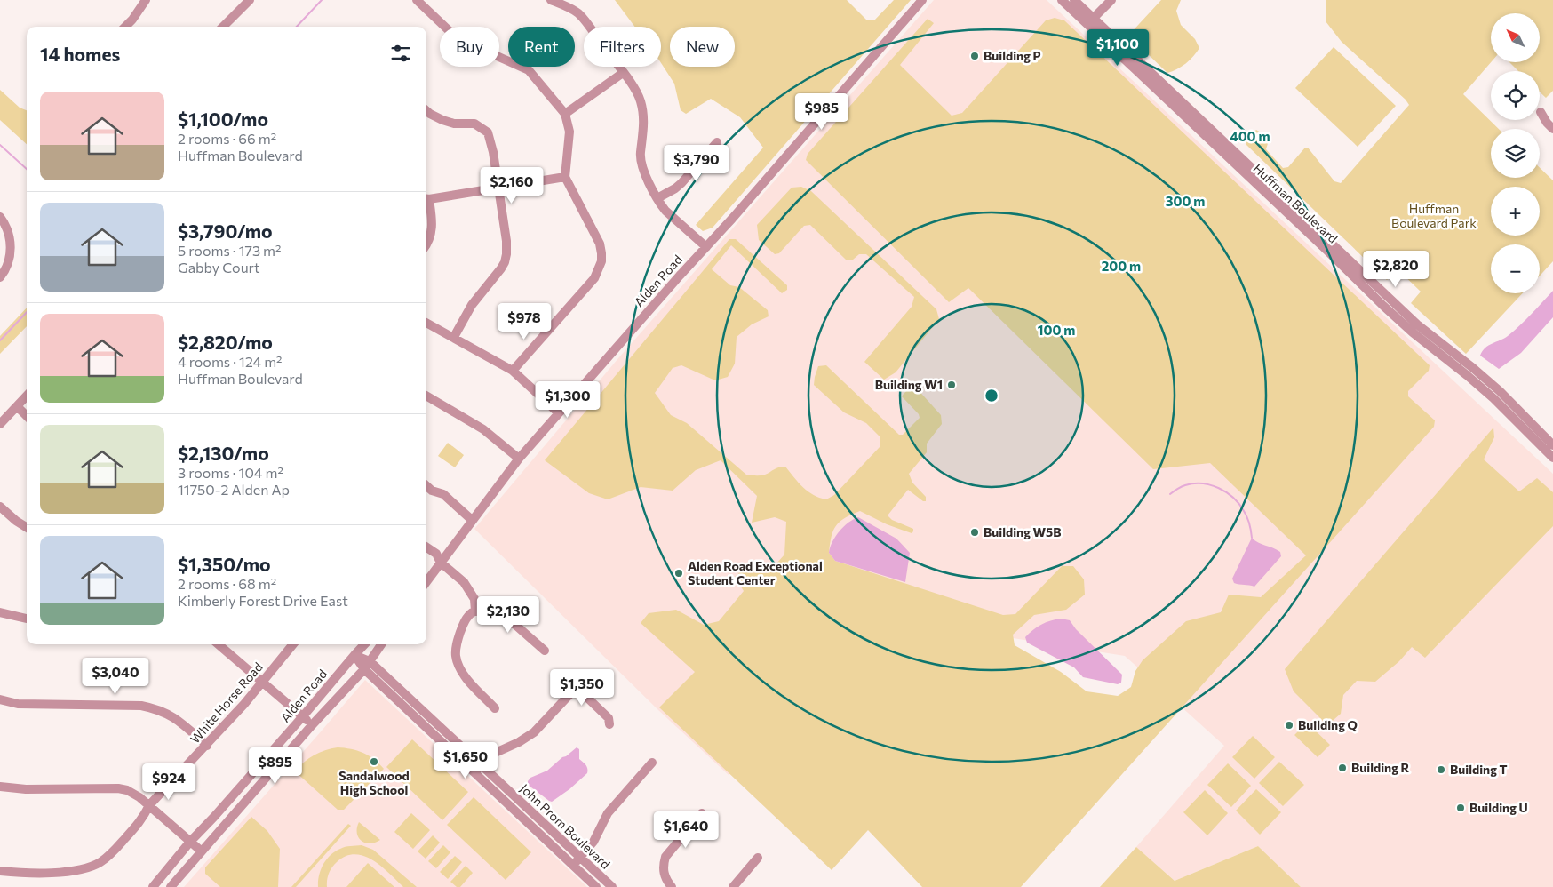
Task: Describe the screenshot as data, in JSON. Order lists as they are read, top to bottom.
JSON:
{
  "streets": {
    "street": [
      "Huffman Boulevard",
      "Alden Road",
      "White Horse Road",
      "John Prom Boulevard"
    ]
  },
  "crossings": [
    ["Alden Road", "John Prom Boulevard"]
  ],
  "parks": ["Huffman Boulevard Park"],
  "places": [
    "Building P",
    "Building W1",
    "Building W5B",
    "Alden Road Exceptional Student Center",
    "Building Q",
    "Sandalwood High School",
    "Building R",
    "Building T",
    "Building U"
  ],
  "north": "top left",
  "page": {
    "map_buttons": ["+", "−"],
    "chip": [
      "Buy",
      "Rent",
      "Filters",
      "New"
    ],
    "heading": "14 homes",
    "price": [
      "$1,100",
      "$985",
      "$3,790",
      "$2,160",
      "$2,820",
      "$978",
      "$1,300",
      "$2,130",
      "$3,040",
      "$1,350",
      "$1,650",
      "$895",
      "$924",
      "$1,640"
    ],
    "list": [
      {
        "name": "$1,100/mo",
        "note": "2 rooms · 66 m² · Huffman Boulevard"
      },
      {
        "name": "$3,790/mo",
        "note": "5 rooms · 173 m² · Gabby Court"
      },
      {
        "name": "$2,820/mo",
        "note": "4 rooms · 124 m² · Huffman Boulevard"
      },
      {
        "name": "$2,130/mo",
        "note": "3 rooms · 104 m² · 11750-2 Alden Ap"
      },
      {
        "name": "$1,350/mo",
        "note": "2 rooms · 68 m² · Kimberly Forest Drive East"
      }
    ]
  },
  "rings": [
    "400 m",
    "300 m",
    "200 m",
    "100 m"
  ]
}
